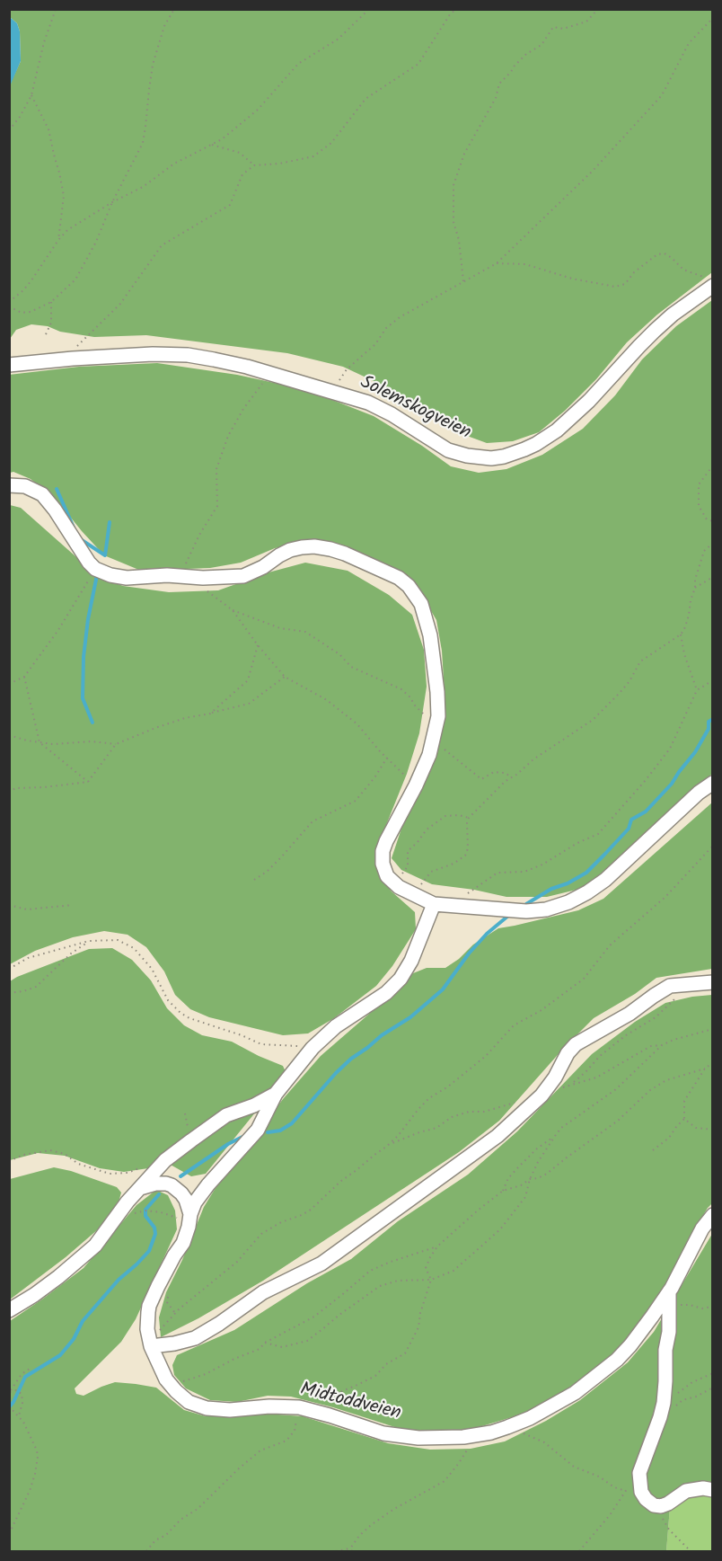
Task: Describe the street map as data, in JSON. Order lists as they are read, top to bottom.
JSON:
{
  "streets": {
    "street": ["Solemskogveien", "Midtoddveien"]
  }
}
